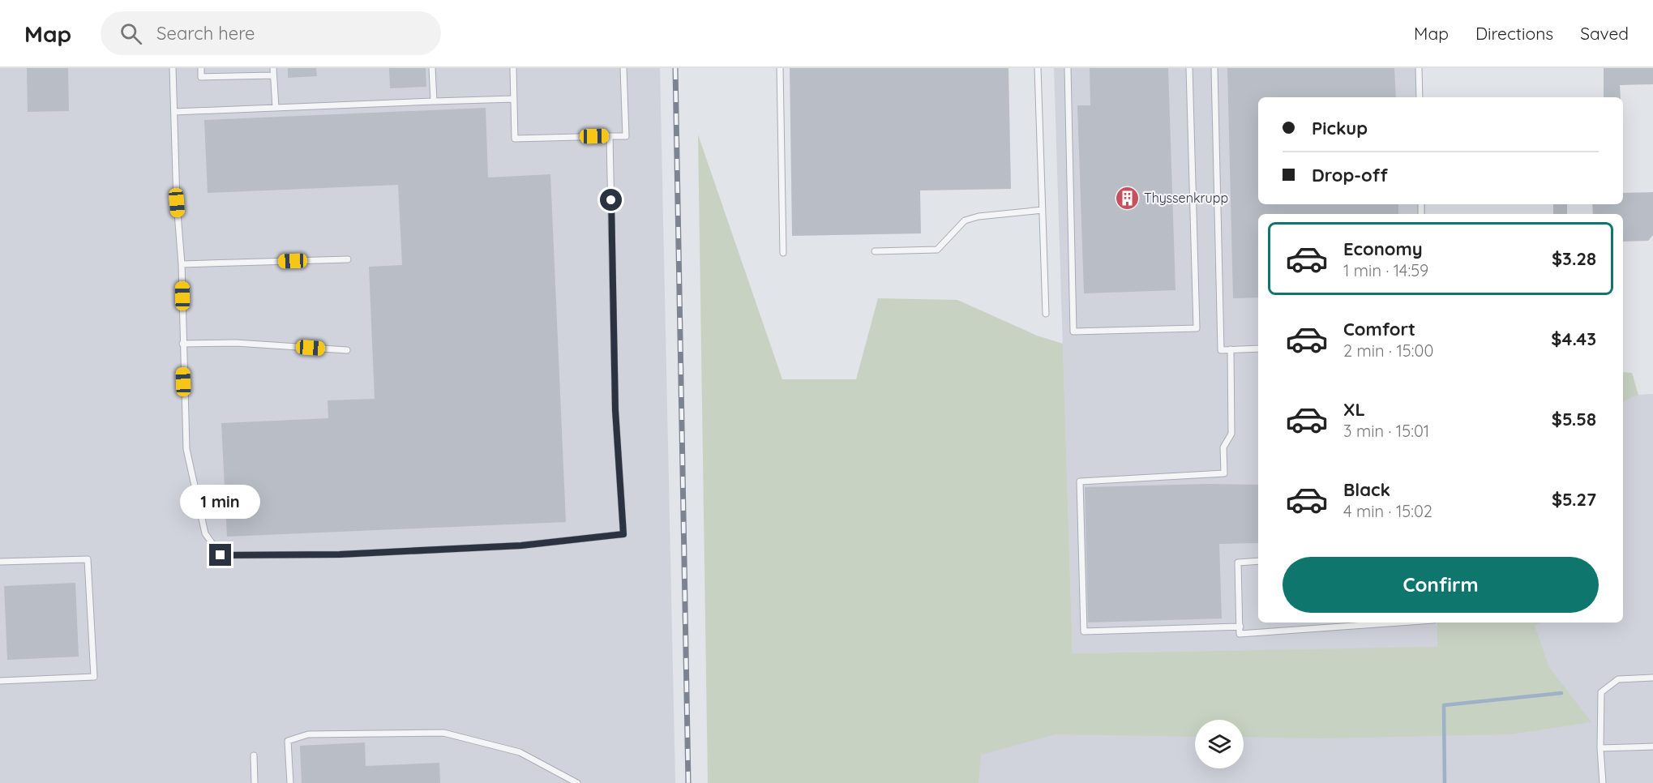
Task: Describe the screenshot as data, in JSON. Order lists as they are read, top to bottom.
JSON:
{
  "places": {
    "building": ["Thyssenkrupp"]
  },
  "page": {
    "header": "Map",
    "search": "Search here",
    "nav": ["Map", "Directions", "Saved"],
    "banner": ["Pickup", "Drop-off"],
    "list": [
      {
        "name": "Economy",
        "note": "1 min · 14:59",
        "value": "$3.28"
      },
      {
        "name": "Comfort",
        "note": "2 min · 15:00",
        "value": "$4.43"
      },
      {
        "name": "XL",
        "note": "3 min · 15:01",
        "value": "$5.58"
      },
      {
        "name": "Black",
        "note": "4 min · 15:02",
        "value": "$5.27"
      }
    ],
    "bubble": "1 min",
    "buttons": "Confirm"
  }
}
